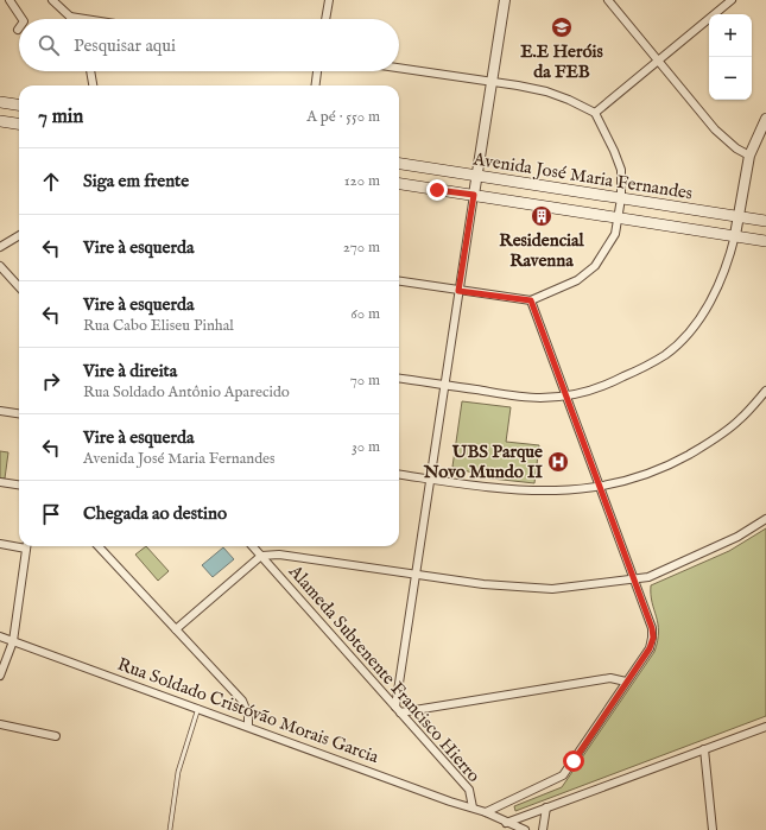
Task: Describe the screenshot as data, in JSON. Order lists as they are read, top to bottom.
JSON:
{
  "streets": {
    "main road": ["Avenida José Maria Fernandes"],
    "street": ["Alameda Subtenente Francisco Hierro", "Rua Soldado Cristóvão Morais Garcia"]
  },
  "crossings": [
    ["Alameda Subtenente Francisco Hierro", "Rua Soldado Cristóvão Morais Garcia"]
  ],
  "places": {
    "school or university": ["E.E Heróis da FEB"],
    "building": ["Residencial Ravenna"],
    "hospital": ["UBS Parque Novo Mundo II"]
  },
  "page": {
    "map_buttons": ["+", "−"],
    "search": "Pesquisar aqui",
    "heading": ["7 min", "A pé · 550 m"],
    "list": [
      ["Siga em frente", "120 m"],
      ["Vire à esquerda", "270 m"],
      ["Vire à esquerda", "Rua Cabo Eliseu Pinhal", "60 m"],
      ["Vire à direita", "Rua Soldado Antônio Aparecido", "70 m"],
      ["Vire à esquerda", "Avenida José Maria Fernandes", "30 m"],
      "Chegada ao destino"
    ]
  }
}
